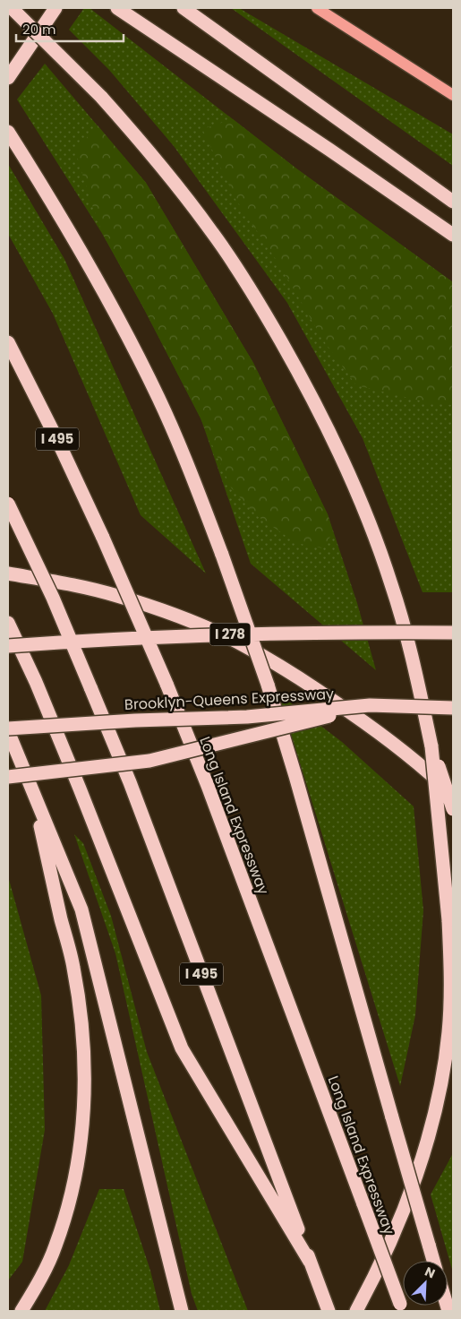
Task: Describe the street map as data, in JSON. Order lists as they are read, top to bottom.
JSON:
{
  "streets": {
    "highway": [
      "I 495",
      "I 278",
      "Brooklyn-Queens Expressway",
      "Long Island Expressway"
    ]
  },
  "scale_bar": "20 m",
  "north": "top right"
}
